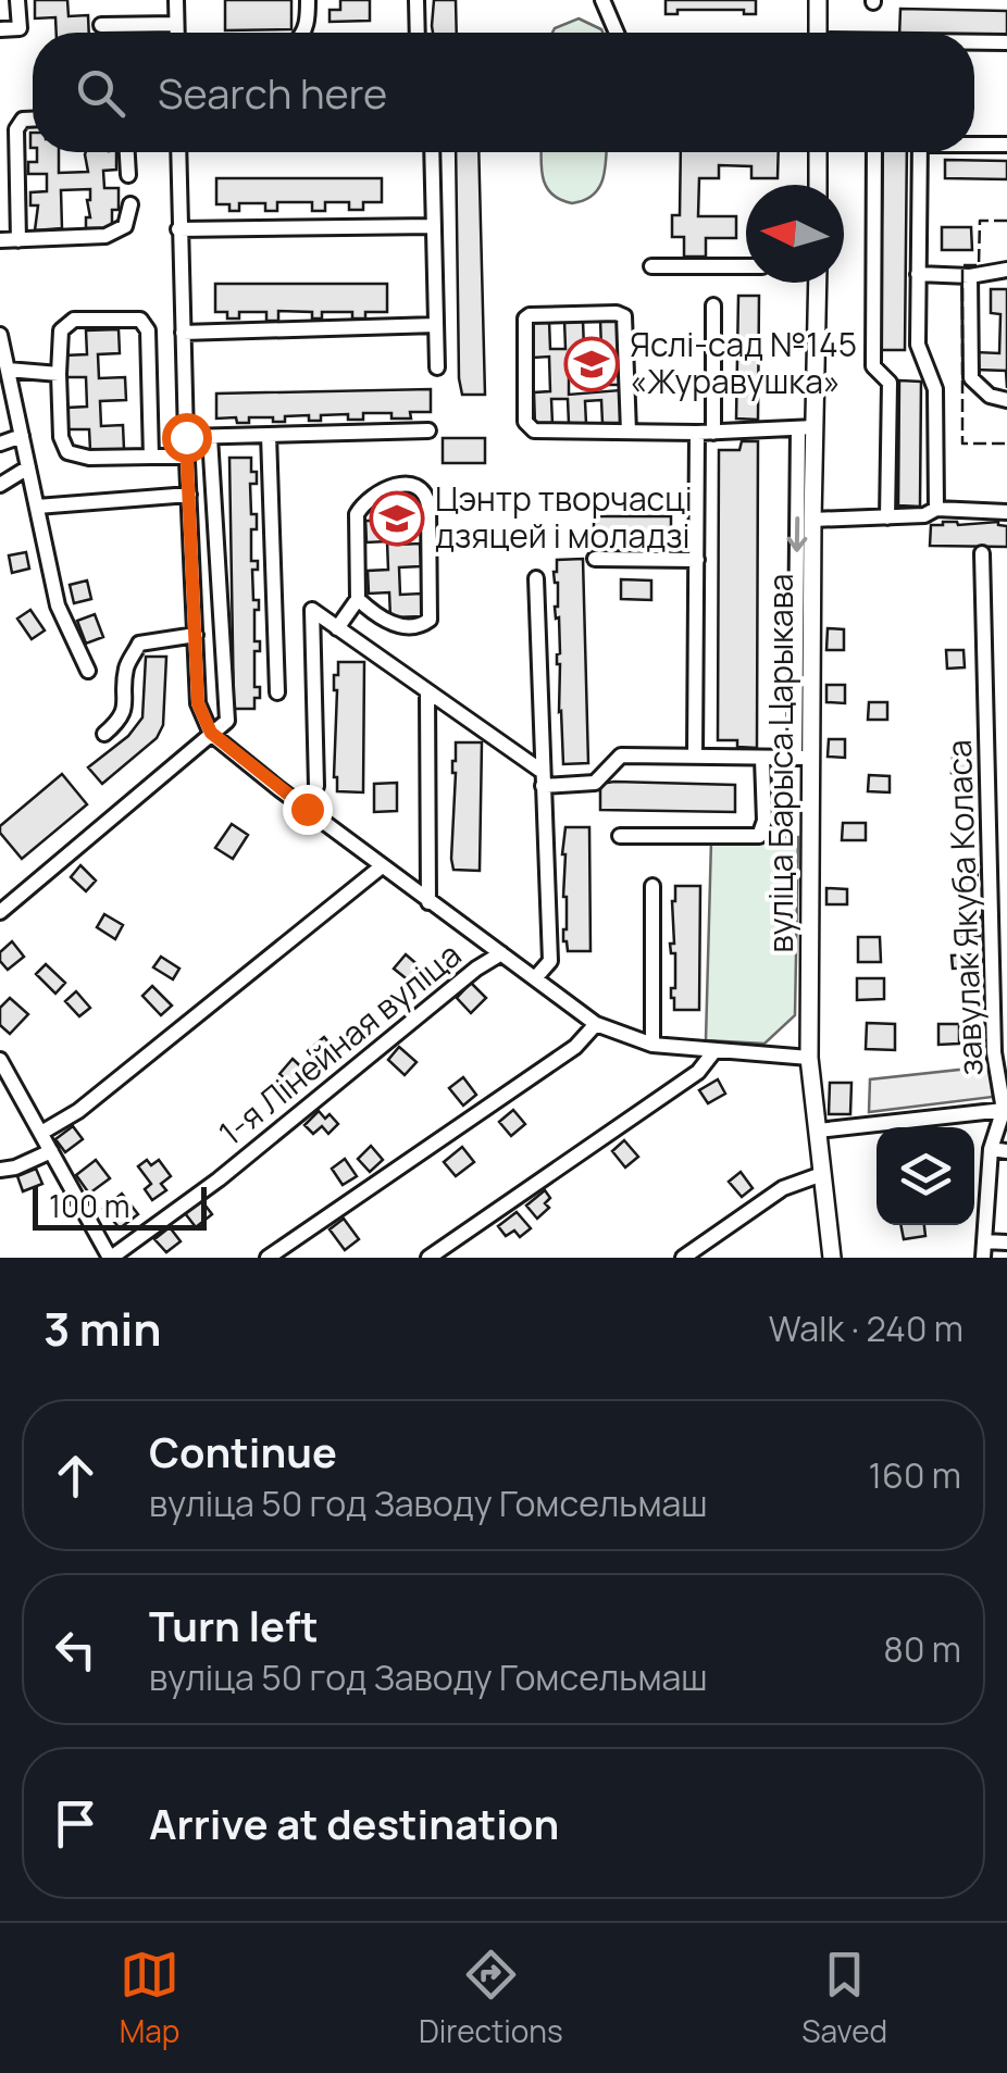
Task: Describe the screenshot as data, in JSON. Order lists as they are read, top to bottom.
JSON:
{
  "streets": {
    "main road": ["вуліца Барыса Царыкава"],
    "street": ["завулак Якуба Коласа", "1-я Лінейная вуліца"]
  },
  "places": {
    "school or university": ["Яслі-сад №145 «Журавушка»", "Цэнтр творчасці дзяцей і моладзі"]
  },
  "scale_bar": "100 m",
  "north": "left",
  "page": {
    "search": "Search here",
    "scale": "100 m",
    "heading": ["3 min", "Walk · 240 m"],
    "list": [
      ["Continue", "вуліца 50 год Заводу Гомсельмаш", "160 m"],
      ["Turn left", "вуліца 50 год Заводу Гомсельмаш", "80 m"],
      "Arrive at destination"
    ],
    "nav": ["Map", "Directions", "Saved"]
  }
}
